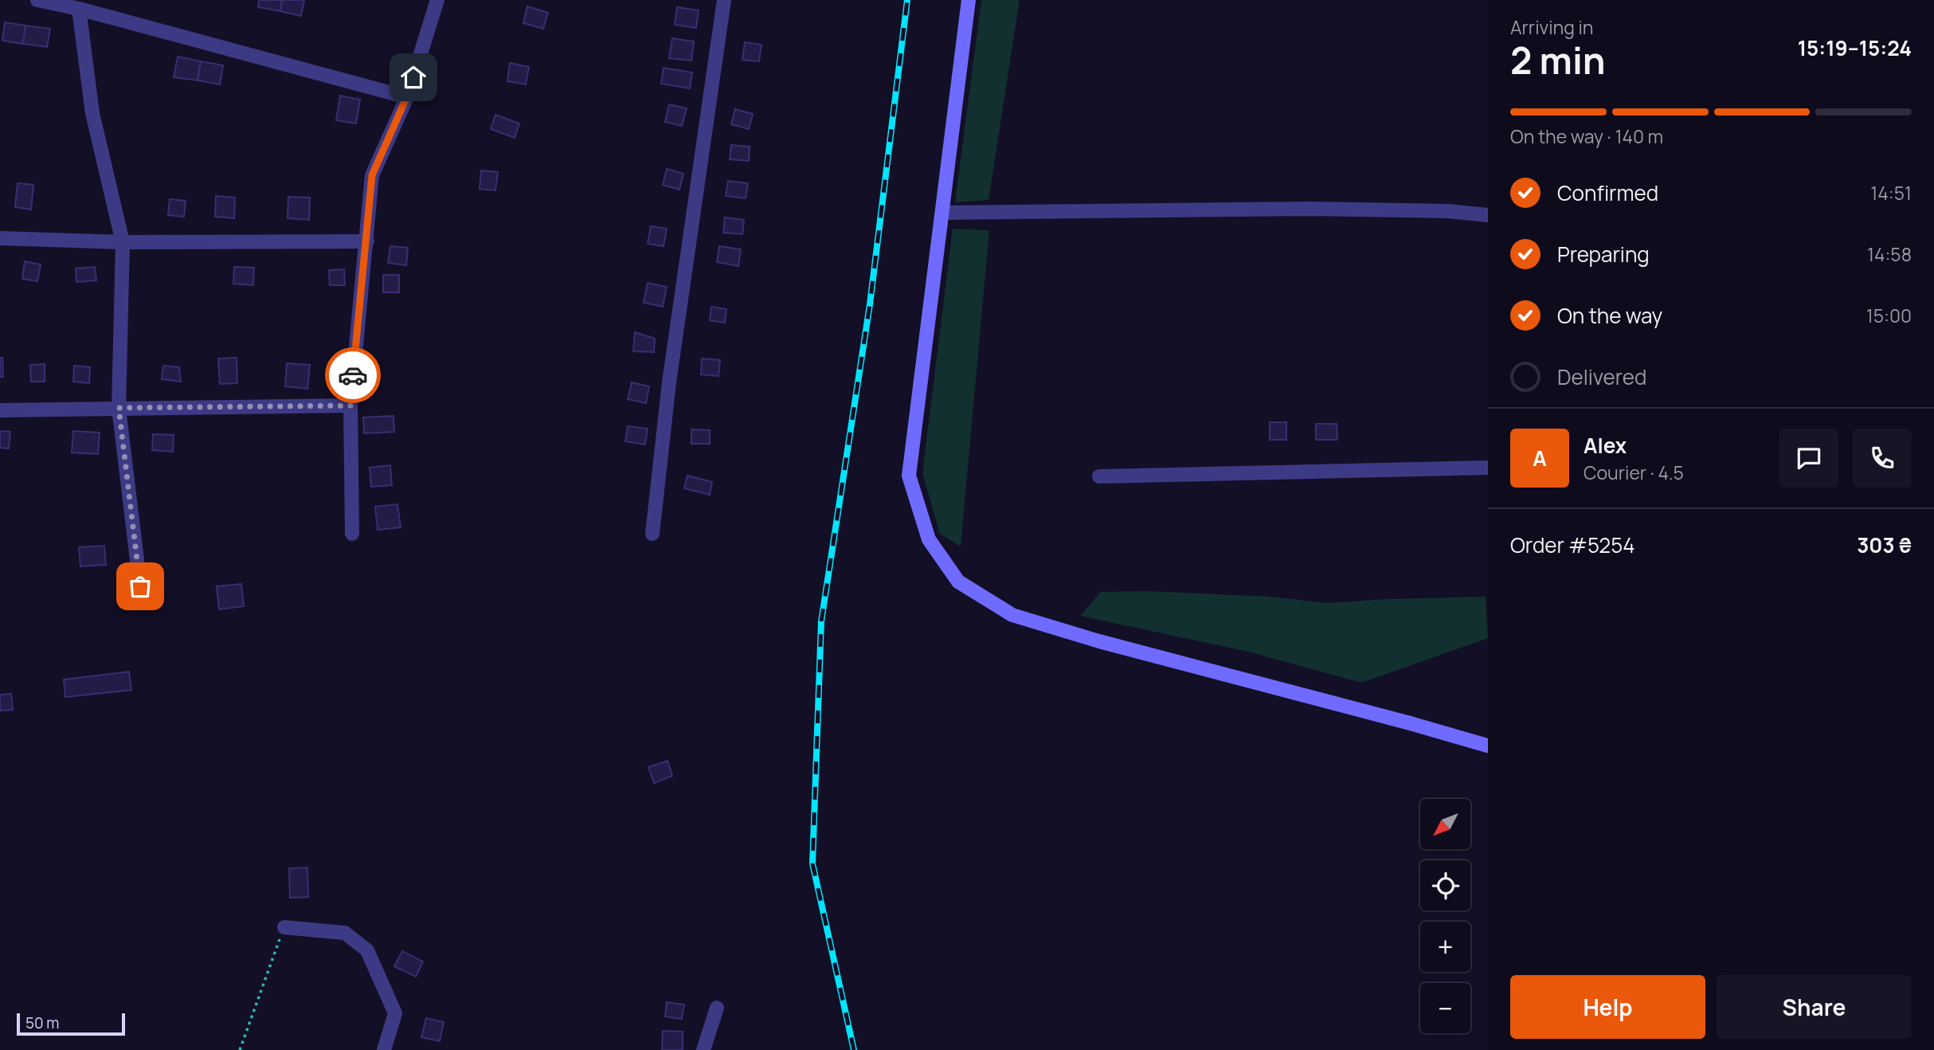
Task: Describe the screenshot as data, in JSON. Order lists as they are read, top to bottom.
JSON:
{
  "scale_bar": "50 m",
  "north": "bottom left",
  "page": {
    "heading": ["2 min", "Arriving in", "15:19–15:24"],
    "panel": [
      "Alex",
      "Courier · 4.5",
      "Order #5254",
      "303 ₴"
    ],
    "bar": "On the way · 140 m",
    "list": [
      ["Confirmed", "14:51"],
      ["Preparing", "14:58"],
      ["On the way", "15:00"],
      "Delivered"
    ],
    "round": "A",
    "map_buttons": ["+", "−"],
    "buttons": ["Help", "Share"],
    "scale": "50 m"
  }
}
